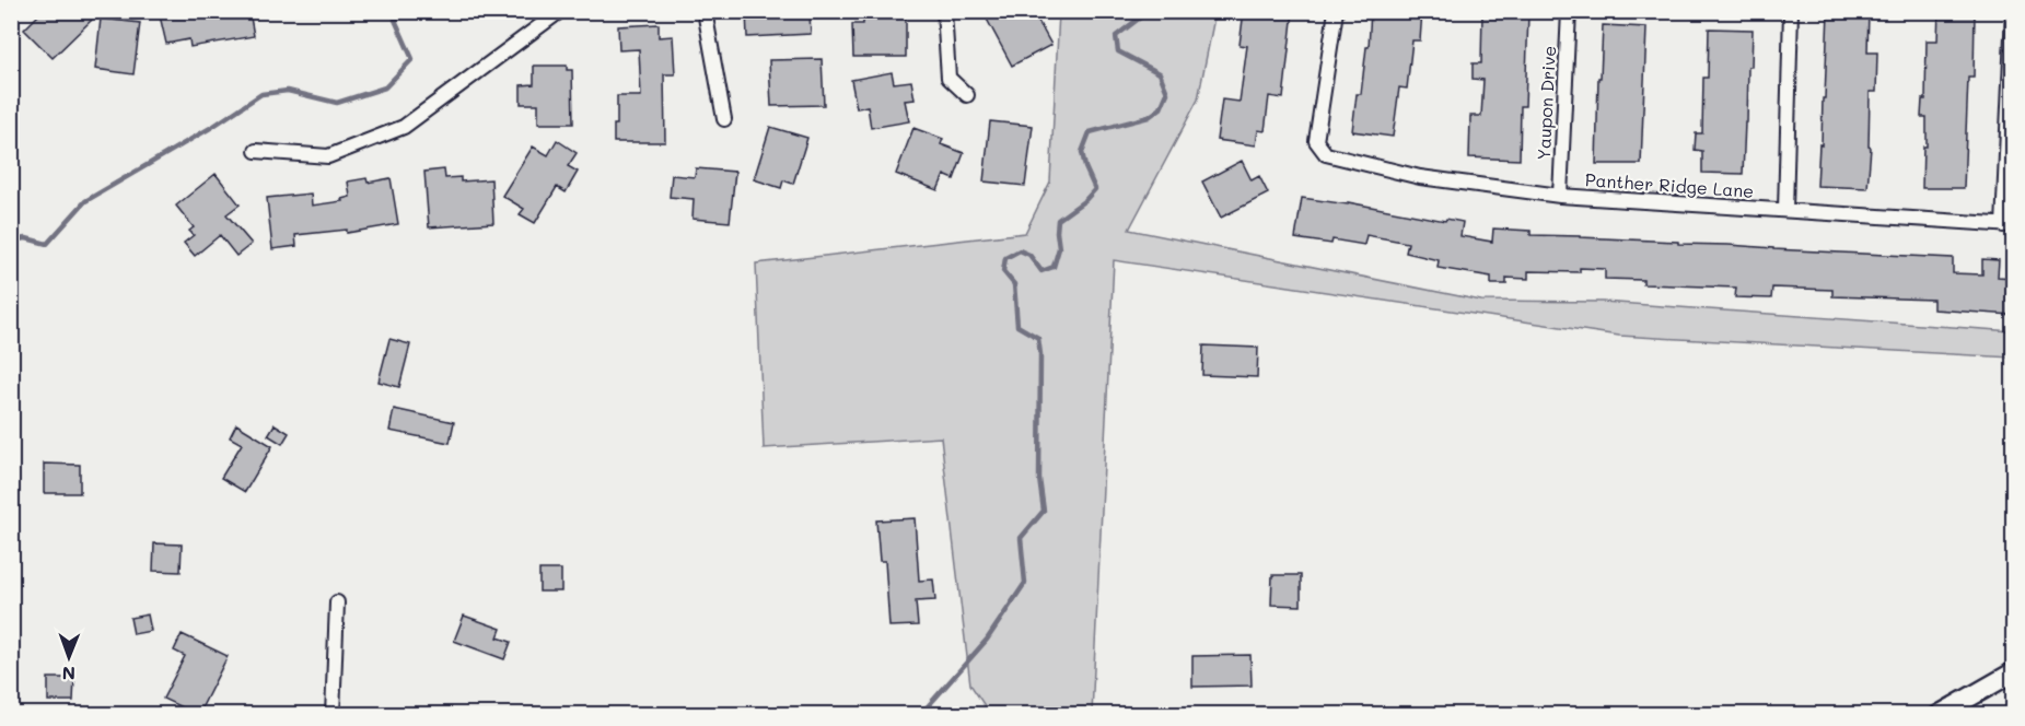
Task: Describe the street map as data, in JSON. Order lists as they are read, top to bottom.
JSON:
{
  "streets": {
    "street": ["Yaupon Drive", "Panther Ridge Lane"]
  },
  "crossings": [
    ["Yaupon Drive", "Panther Ridge Lane"]
  ],
  "north": "bottom"
}
